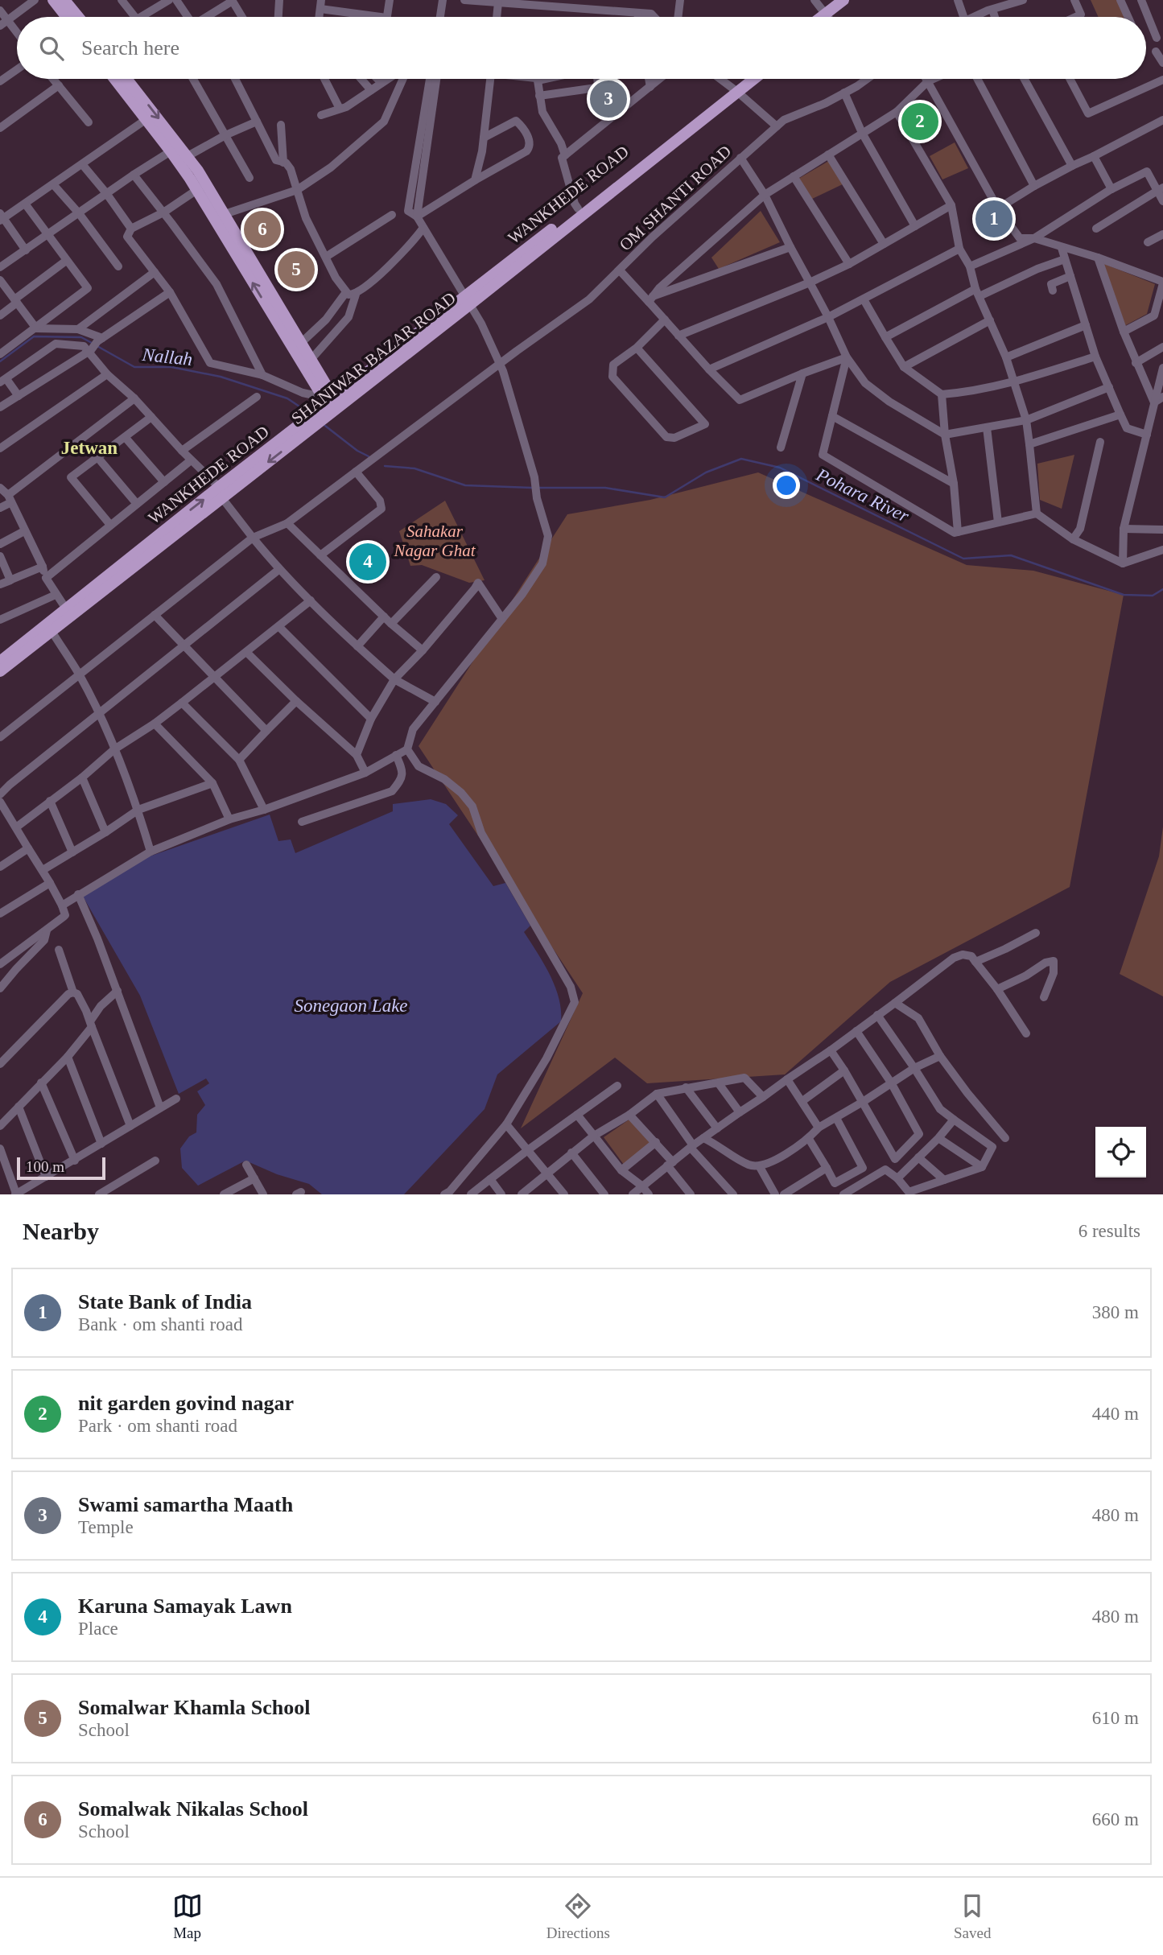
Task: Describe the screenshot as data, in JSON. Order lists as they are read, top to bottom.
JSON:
{
  "streets": {
    "main road": ["WANKHEDE ROAD", "SHANIWAR BAZAR ROAD"],
    "street": ["OM SHANTI ROAD"]
  },
  "crossings": [
    ["WANKHEDE ROAD", "SHANIWAR BAZAR ROAD"]
  ],
  "districts": ["Jetwan"],
  "water": ["Nallah", "Pohara River", "Sonegaon Lake"],
  "parks": ["Sahakar Nagar Ghat"],
  "scale_bar": "100 m",
  "page": {
    "search": "Search here",
    "pins": [
      "3",
      "2",
      "1",
      "6",
      "5",
      "4"
    ],
    "scale": "100 m",
    "heading": ["Nearby", "6 results"],
    "list": [
      {
        "mark": "1",
        "name": "State Bank of India",
        "note": "Bank · om shanti road",
        "value": "380 m"
      },
      {
        "mark": "2",
        "name": "nit garden govind nagar",
        "note": "Park · om shanti road",
        "value": "440 m"
      },
      {
        "mark": "3",
        "name": "Swami samartha Maath",
        "note": "Temple",
        "value": "480 m"
      },
      {
        "mark": "4",
        "name": "Karuna Samayak Lawn",
        "note": "Place",
        "value": "480 m"
      },
      {
        "mark": "5",
        "name": "Somalwar Khamla School",
        "note": "School",
        "value": "610 m"
      },
      {
        "mark": "6",
        "name": "Somalwak Nikalas School",
        "note": "School",
        "value": "660 m"
      }
    ],
    "nav": ["Map", "Directions", "Saved"]
  }
}
